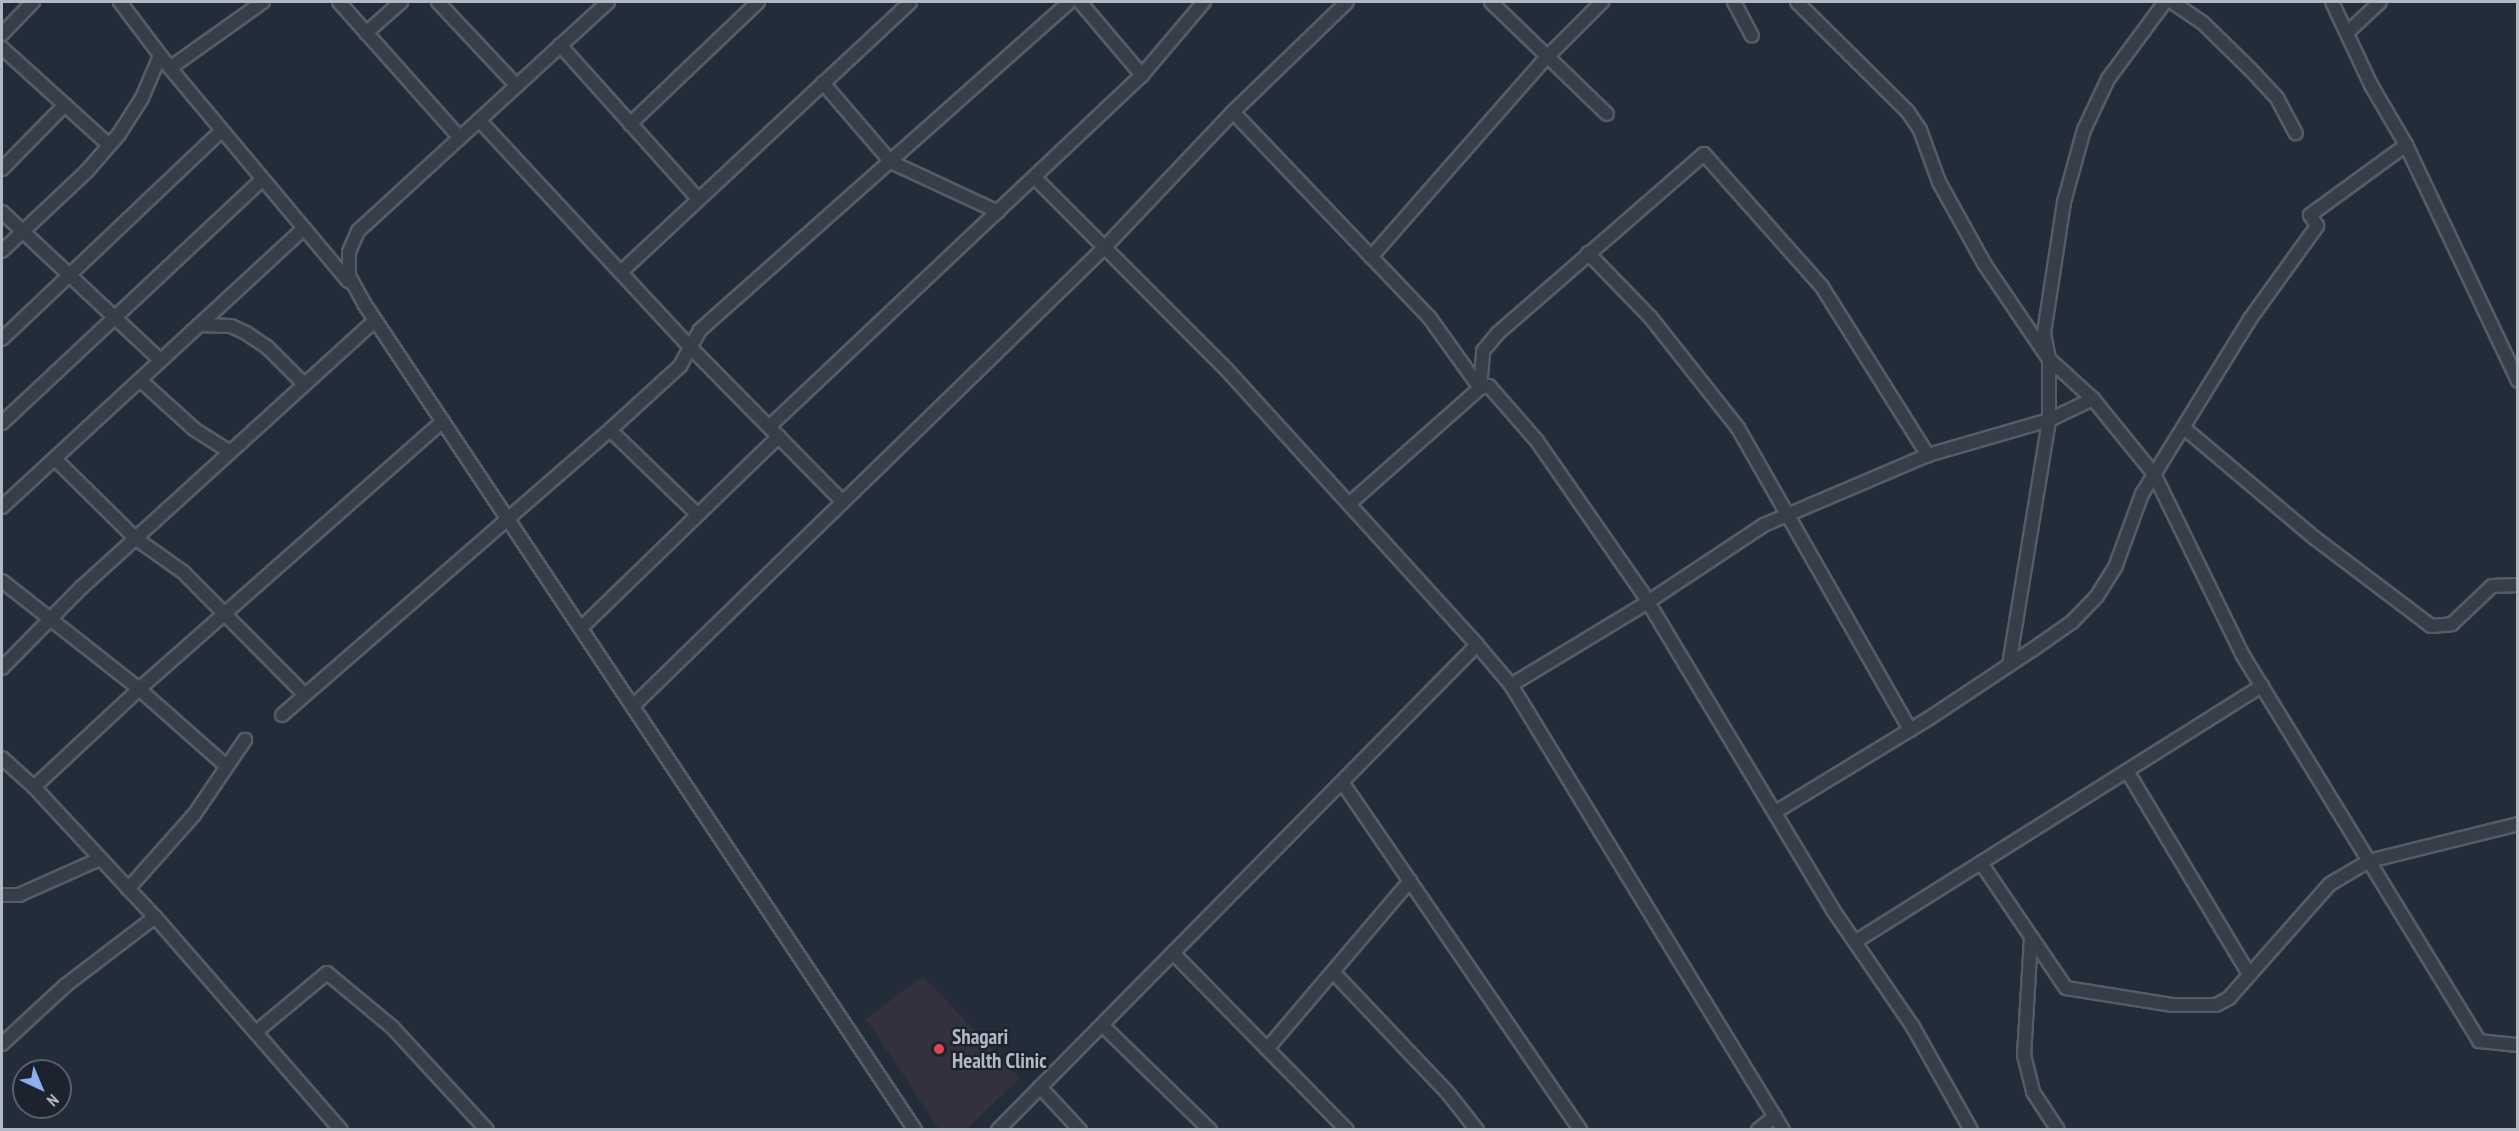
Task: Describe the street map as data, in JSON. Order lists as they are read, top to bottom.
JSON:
{
  "places": ["Shagari Health Clinic"],
  "north": "bottom right"
}
